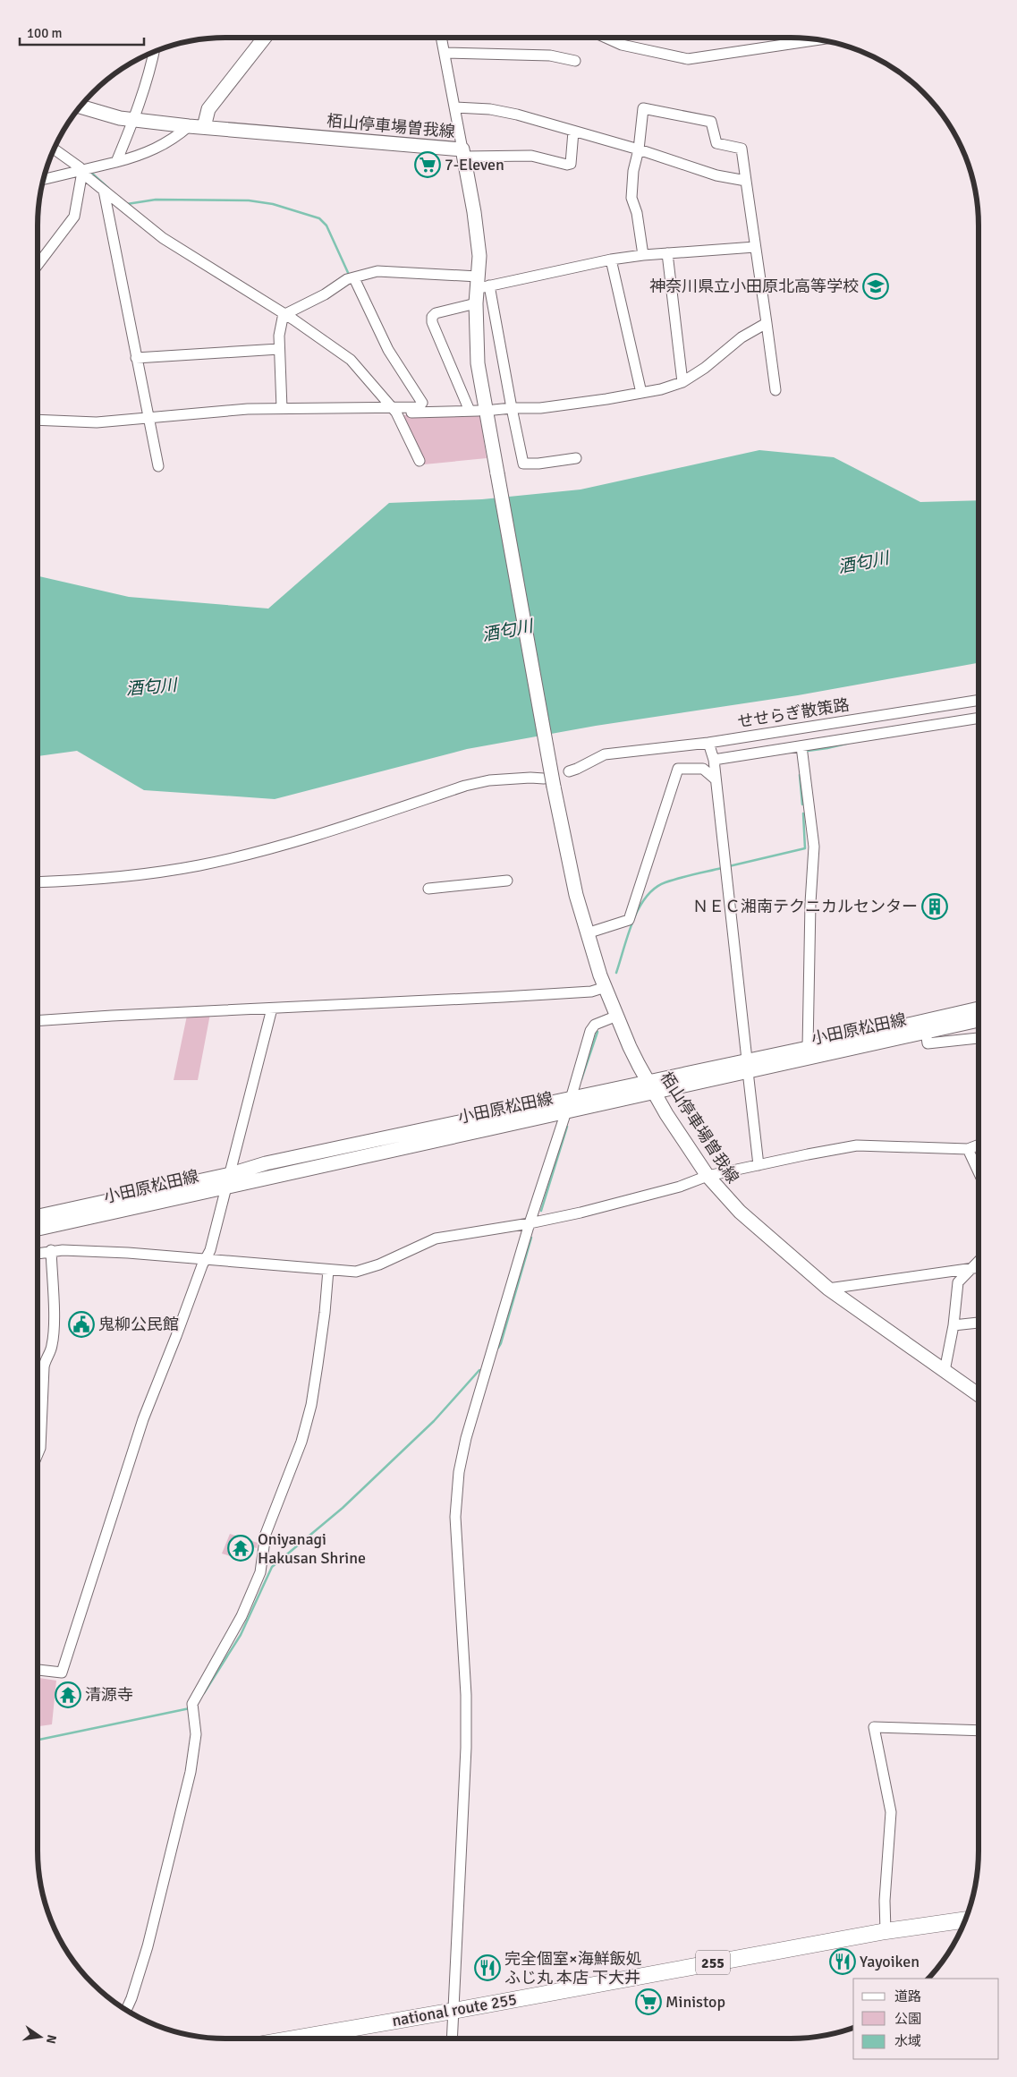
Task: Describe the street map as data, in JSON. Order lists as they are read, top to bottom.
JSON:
{
  "streets": {
    "highway": ["255", "national route 255"],
    "main road": ["栢山停車場曽我線", "小田原松田線"],
    "street": ["せせらぎ散策路"]
  },
  "crossings": [
    ["栢山停車場曽我線", "小田原松田線"]
  ],
  "water": ["酒匂川"],
  "places": {
    "supermarket": ["7-Eleven", "Ministop"],
    "school or university": ["神奈川県立小田原北高等学校"],
    "building": ["ＮＥＣ湘南テクニカルセンター"],
    "public building": ["鬼柳公民館"],
    "temple": ["Oniyanagi Hakusan Shrine", "清源寺"],
    "restaurant": ["Yayoiken", "完全個室×海鮮飯処 ふじ丸 本店 下大井"]
  },
  "legend": ["道路", "公園", "水域"],
  "scale_bar": "100 m",
  "north": "right"
}
